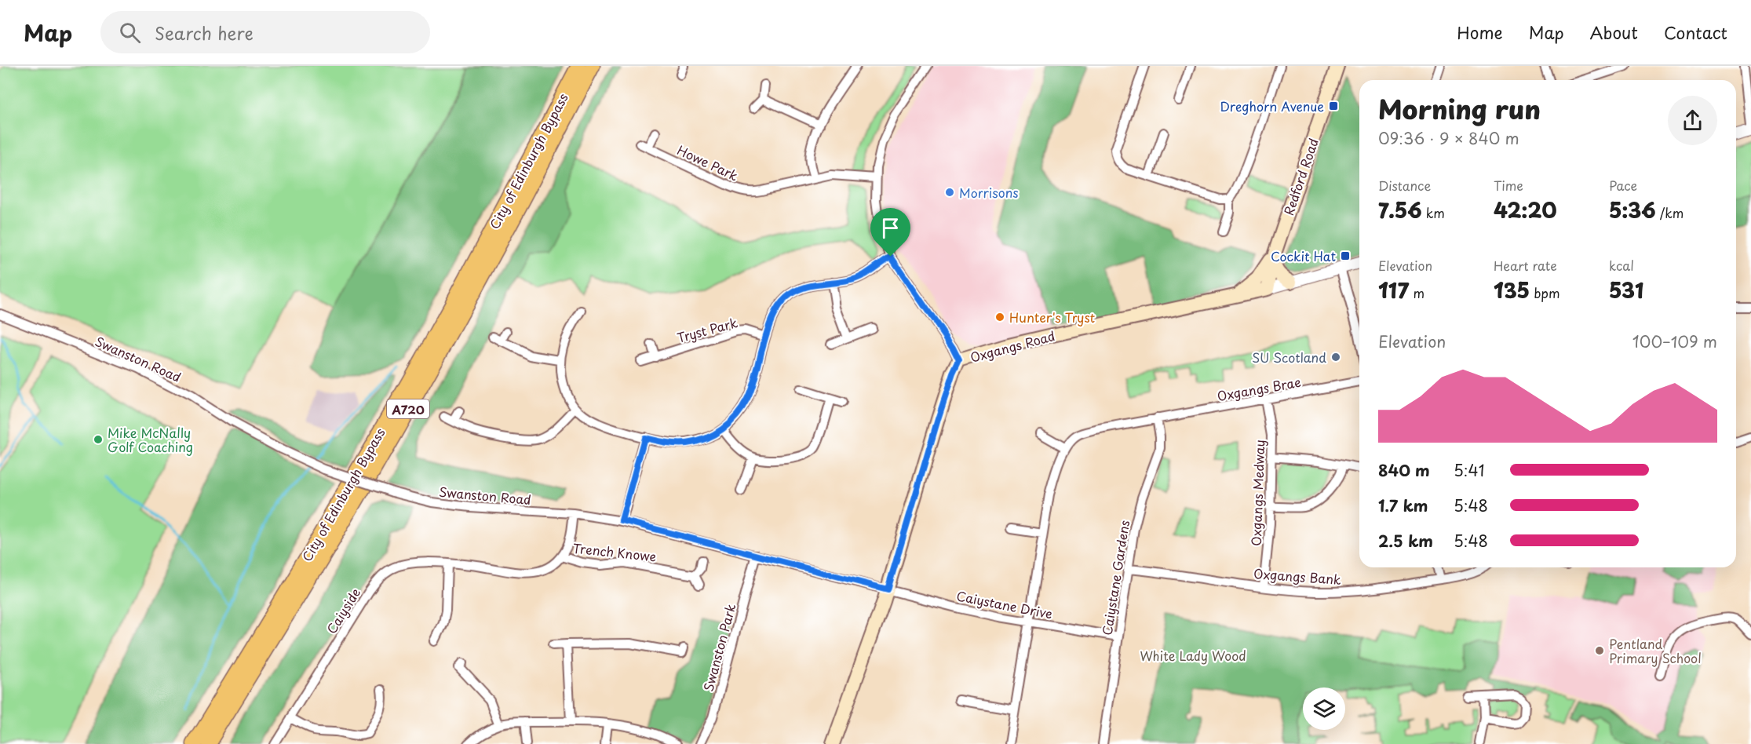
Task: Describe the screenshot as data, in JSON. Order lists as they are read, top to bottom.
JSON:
{
  "streets": {
    "highway": ["City of Edinburgh Bypass", "A720"],
    "main road": ["Redford Road", "Oxgangs Road"],
    "street": [
      "Howe Park",
      "Tryst Park",
      "Swanston Road",
      "Oxgangs Brae",
      "Oxgangs Medway",
      "Trench Knowe",
      "Oxgangs Bank",
      "Caiystane Gardens",
      "Caiystane Drive",
      "Caiyside",
      "Swanston Park"
    ]
  },
  "crossings": [
    ["Redford Road", "Oxgangs Road"],
    ["Oxgangs Road", "Swanston Road"],
    ["Oxgangs Road", "Caiystane Drive"],
    ["Swanston Road", "Caiystane Drive"],
    ["Swanston Road", "Swanston Park"],
    ["Oxgangs Brae", "Oxgangs Medway"],
    ["Oxgangs Brae", "Caiystane Gardens"],
    ["Oxgangs Medway", "Oxgangs Bank"],
    ["Trench Knowe", "Caiyside"],
    ["Oxgangs Bank", "Caiystane Gardens"],
    ["Caiystane Gardens", "Caiystane Drive"]
  ],
  "parks": ["White Lady Wood"],
  "places": {
    "transit": ["Dreghorn Avenue", "Cockit Hat"],
    "other": [
      "Morrisons",
      "Hunter's Tryst",
      "SU Scotland",
      "Mike McNally Golf Coaching",
      "Pentland Primary School"
    ]
  },
  "page": {
    "header": "Map",
    "search": "Search here",
    "nav": [
      "Home",
      "Map",
      "About",
      "Contact"
    ],
    "heading": ["Morning run", "09:36 · 9 × 840 m"],
    "stats": [
      ["Distance", "7.56 km"],
      ["Time", "42:20"],
      ["Pace", "5:36 /km"],
      ["Elevation", "117 m"],
      ["Heart rate", "135 bpm"],
      ["kcal", "531"]
    ],
    "chart": ["Elevation", "100–109 m"],
    "list": [
      {
        "name": "840 m",
        "note": "5:41"
      },
      {
        "name": "1.7 km",
        "note": "5:48"
      },
      {
        "name": "2.5 km",
        "note": "5:48"
      }
    ]
  }
}
